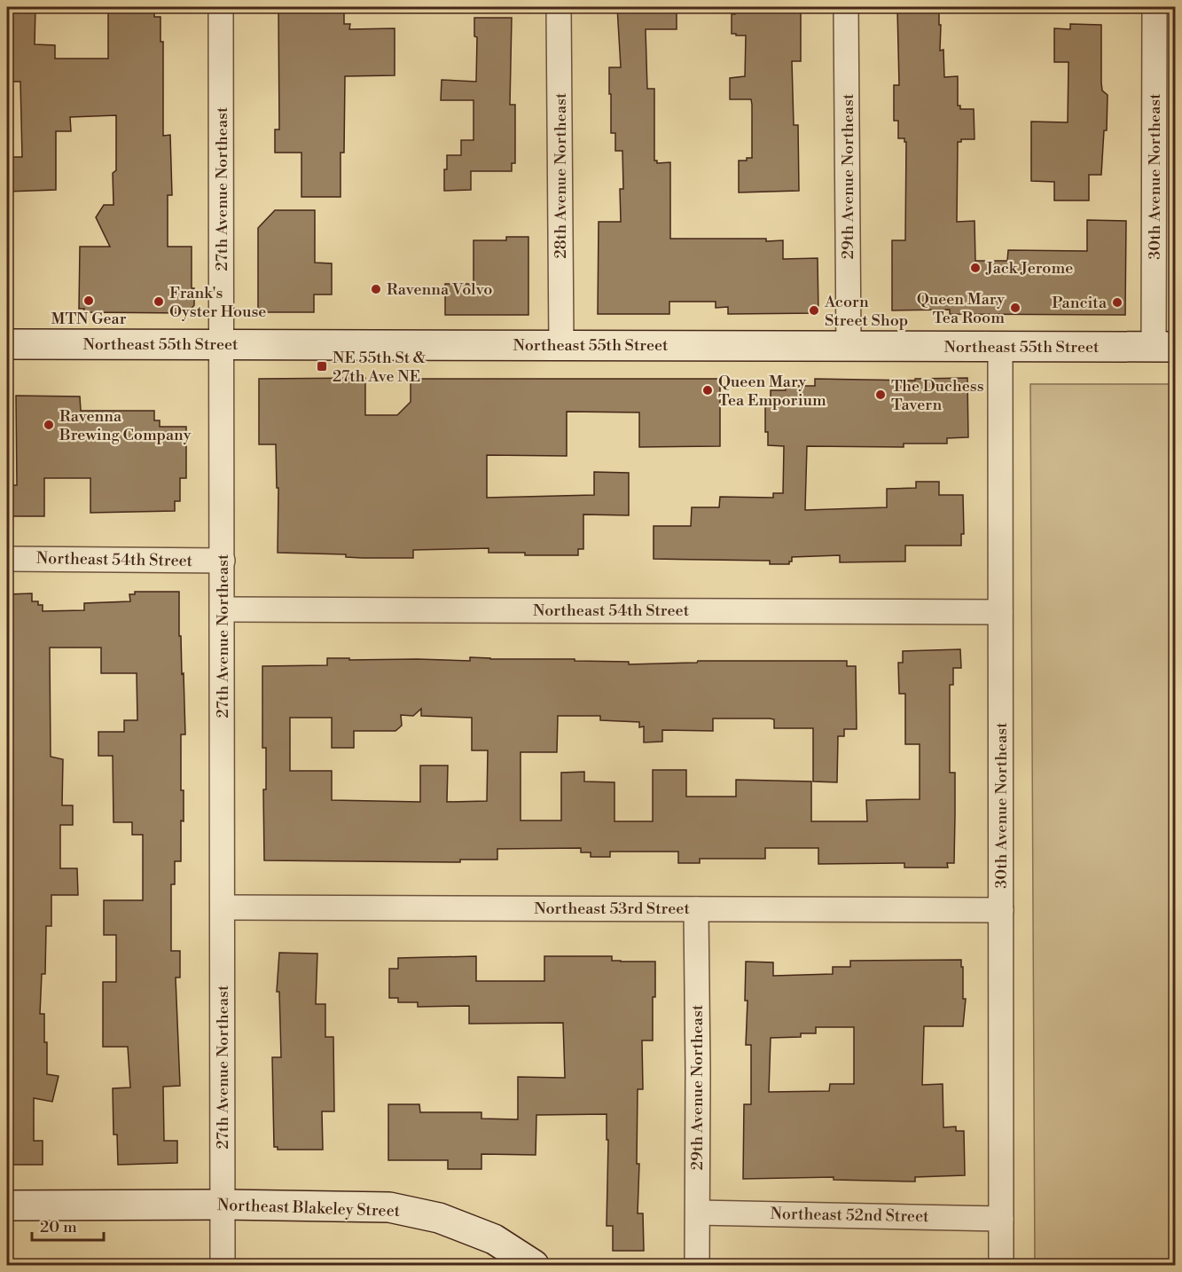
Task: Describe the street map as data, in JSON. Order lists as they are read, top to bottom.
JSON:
{
  "streets": {
    "main road": ["Northeast 55th Street", "Northeast Blakeley Street"],
    "street": [
      "28th Avenue Northeast",
      "29th Avenue Northeast",
      "30th Avenue Northeast",
      "27th Avenue Northeast",
      "Northeast 54th Street",
      "Northeast 53rd Street",
      "Northeast 52nd Street"
    ]
  },
  "crossings": [
    ["28th Avenue Northeast", "Northeast 55th Street"],
    ["29th Avenue Northeast", "Northeast 55th Street"],
    ["29th Avenue Northeast", "Northeast 53rd Street"],
    ["29th Avenue Northeast", "Northeast 52nd Street"],
    ["30th Avenue Northeast", "Northeast 55th Street"],
    ["30th Avenue Northeast", "Northeast 54th Street"],
    ["30th Avenue Northeast", "Northeast 53rd Street"],
    ["30th Avenue Northeast", "Northeast 52nd Street"],
    ["27th Avenue Northeast", "Northeast 55th Street"],
    ["27th Avenue Northeast", "Northeast 54th Street"],
    ["27th Avenue Northeast", "Northeast 53rd Street"],
    ["27th Avenue Northeast", "Northeast Blakeley Street"]
  ],
  "places": {
    "other": [
      "Jack Jerome",
      "Ravenna Volvo",
      "MTN Gear",
      "Frank's Oyster House",
      "Pancita",
      "Queen Mary Tea Room",
      "Acorn Street Shop",
      "Queen Mary Tea Emporium",
      "The Duchess Tavern",
      "Ravenna Brewing Company"
    ],
    "transit": ["NE 55th St & 27th Ave NE"]
  },
  "scale_bar": "20 m"
}
